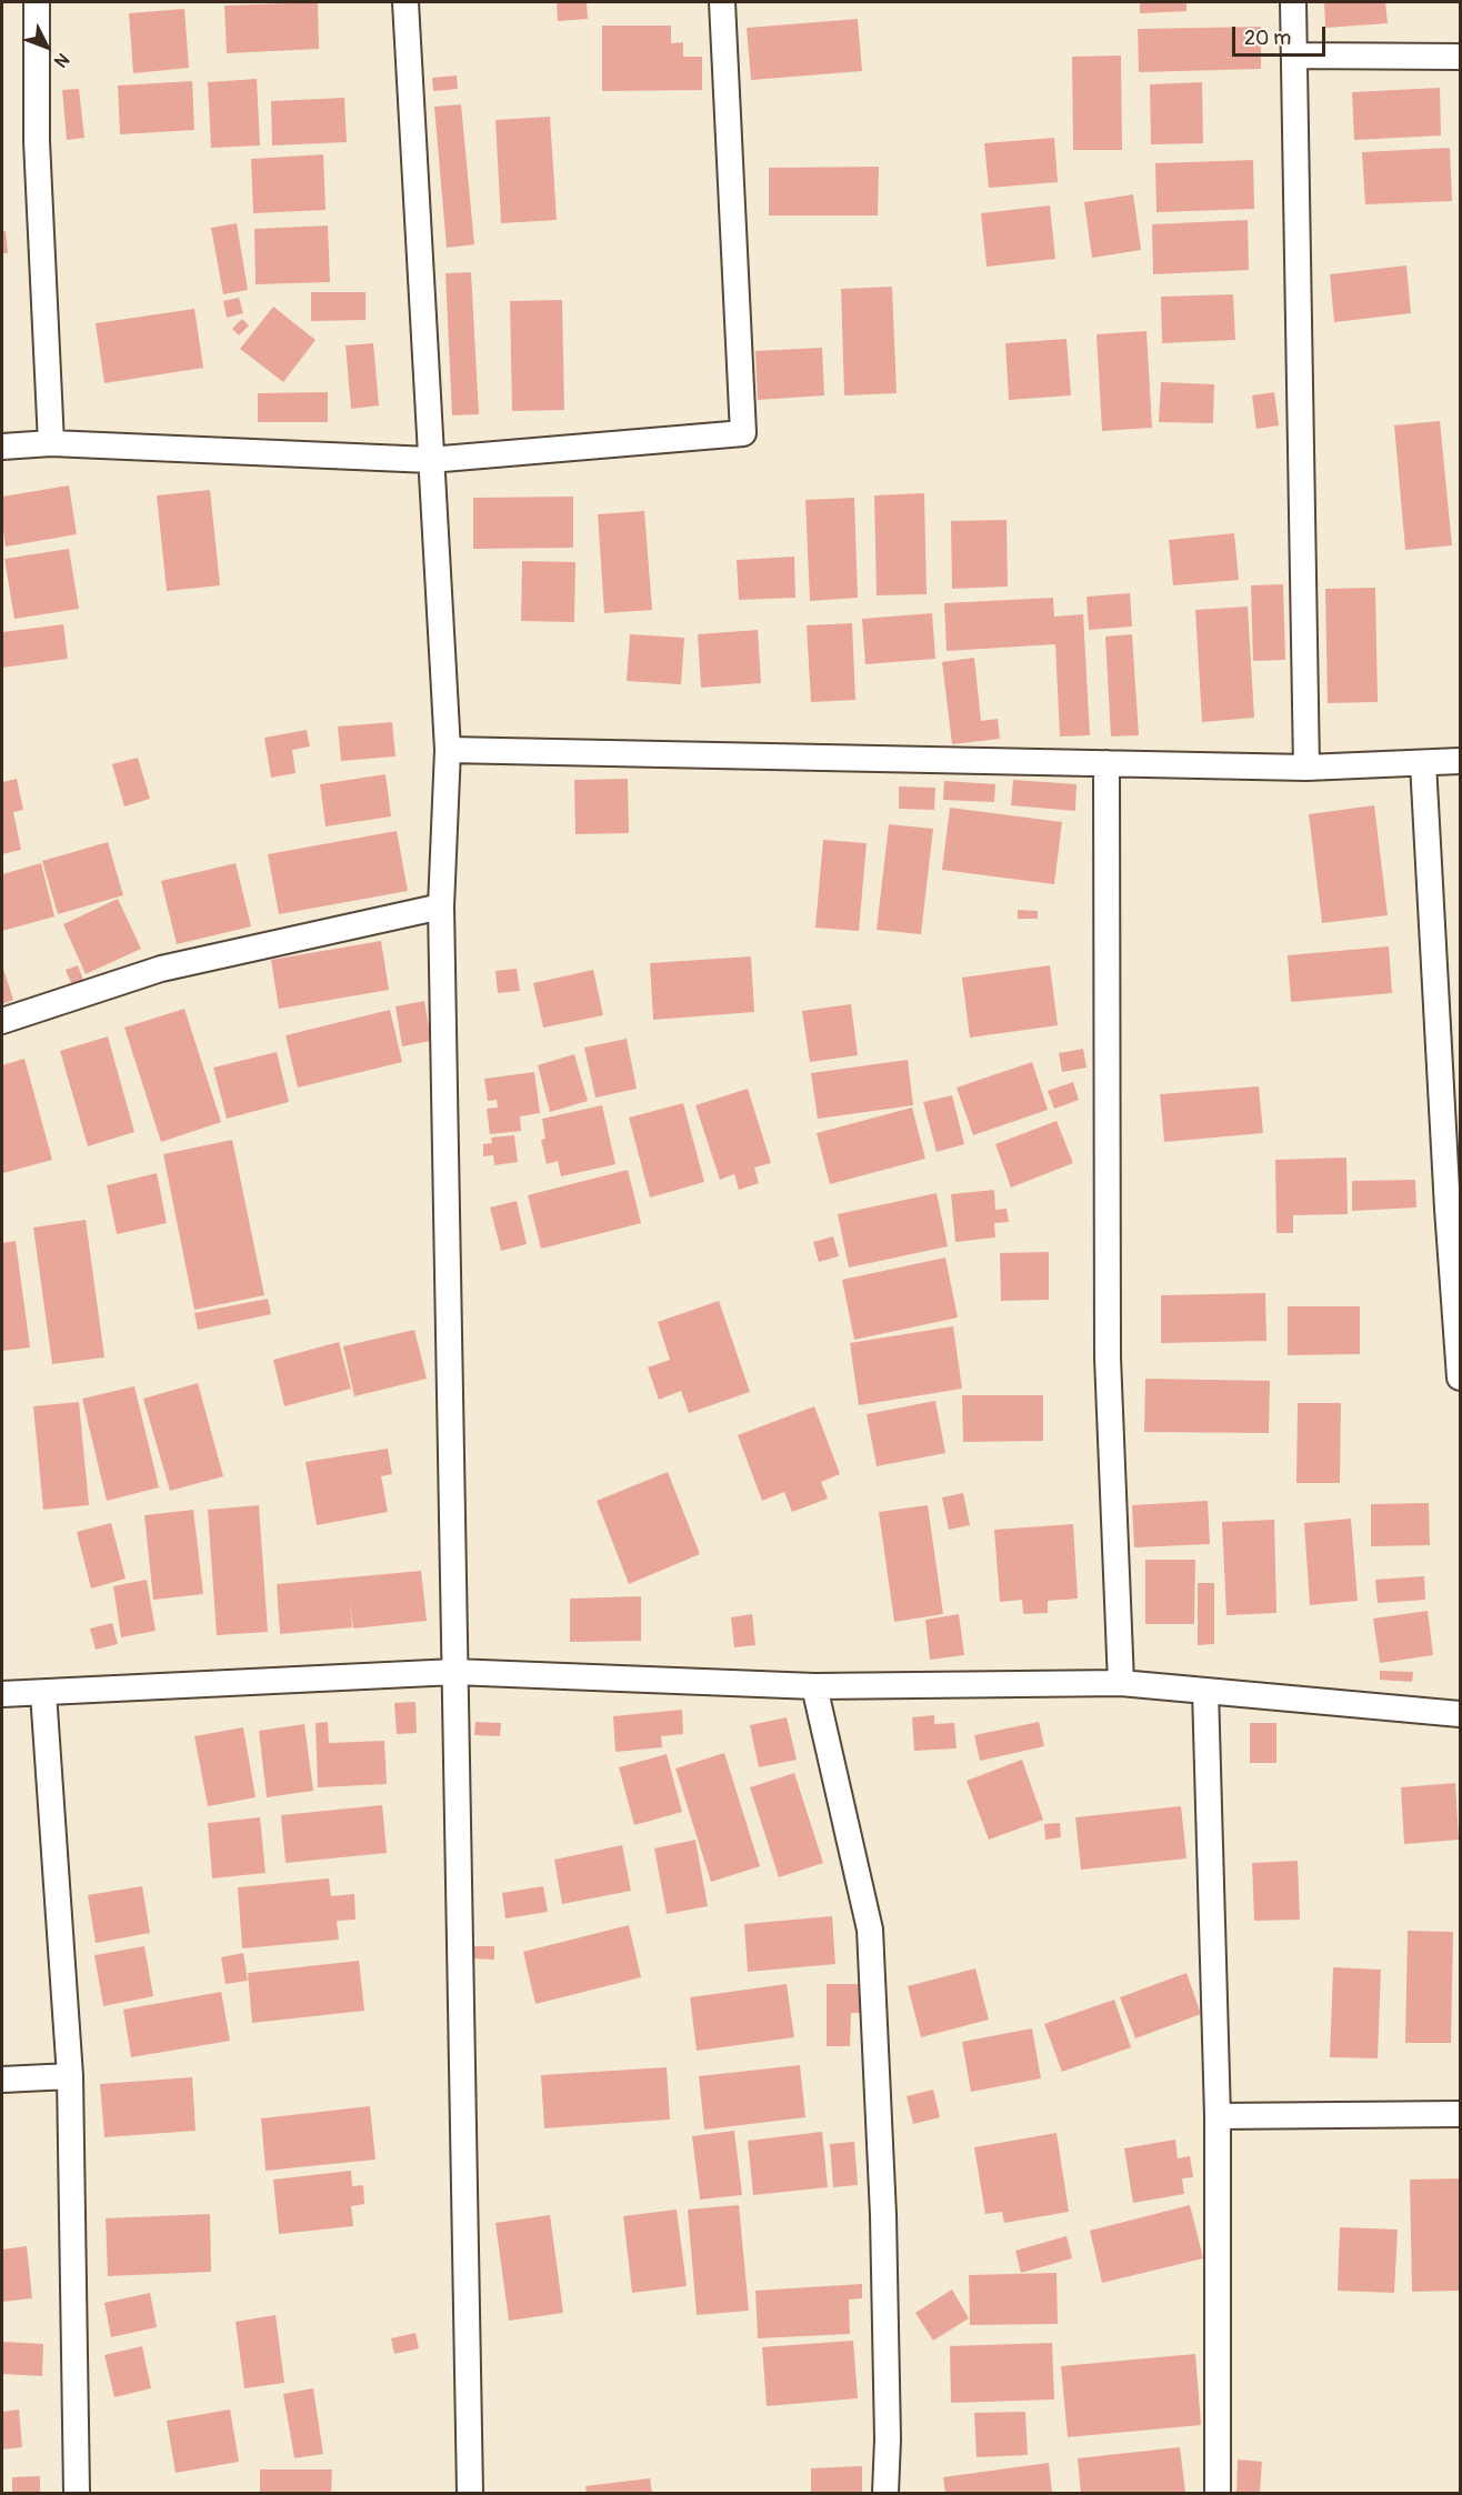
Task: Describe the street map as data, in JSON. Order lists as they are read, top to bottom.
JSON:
{
  "scale_bar": "20 m",
  "north": "bottom right"
}
